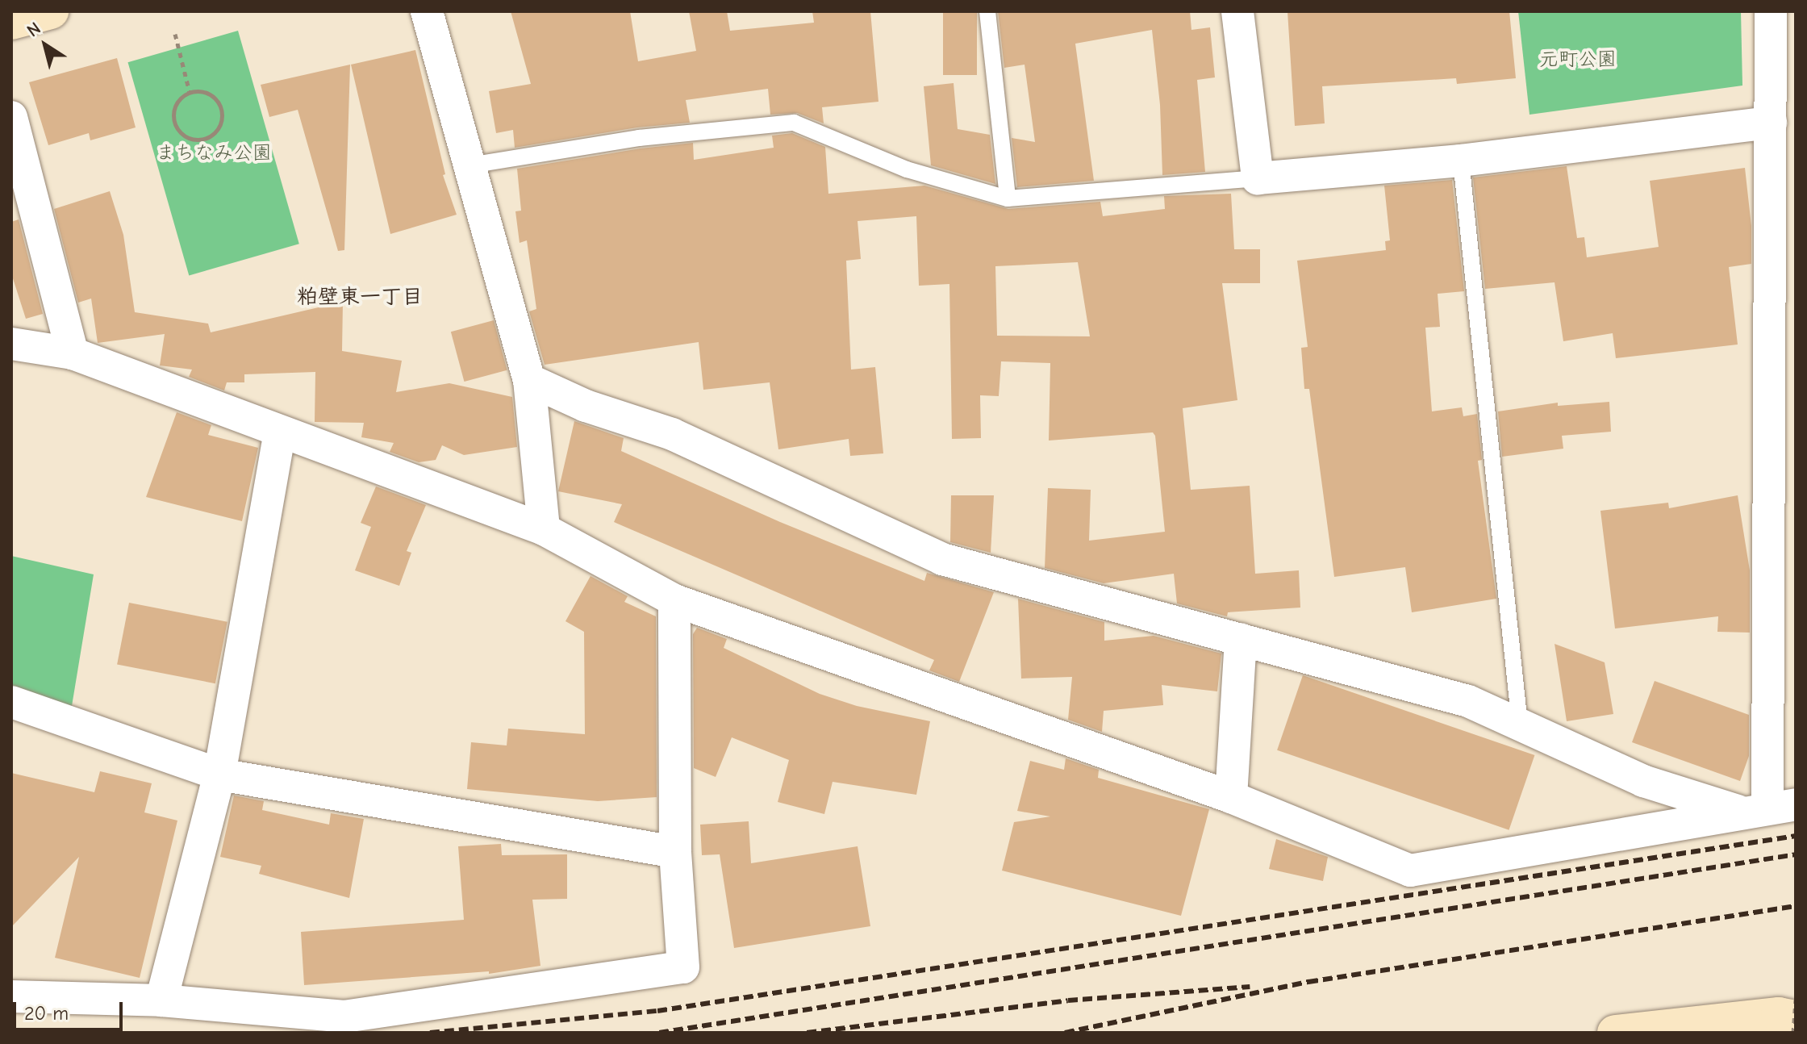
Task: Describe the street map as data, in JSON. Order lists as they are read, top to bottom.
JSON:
{
  "districts": ["粕壁東一丁目"],
  "parks": ["元町公園", "まちなみ公園"],
  "scale_bar": "20 m",
  "north": "top left"
}
